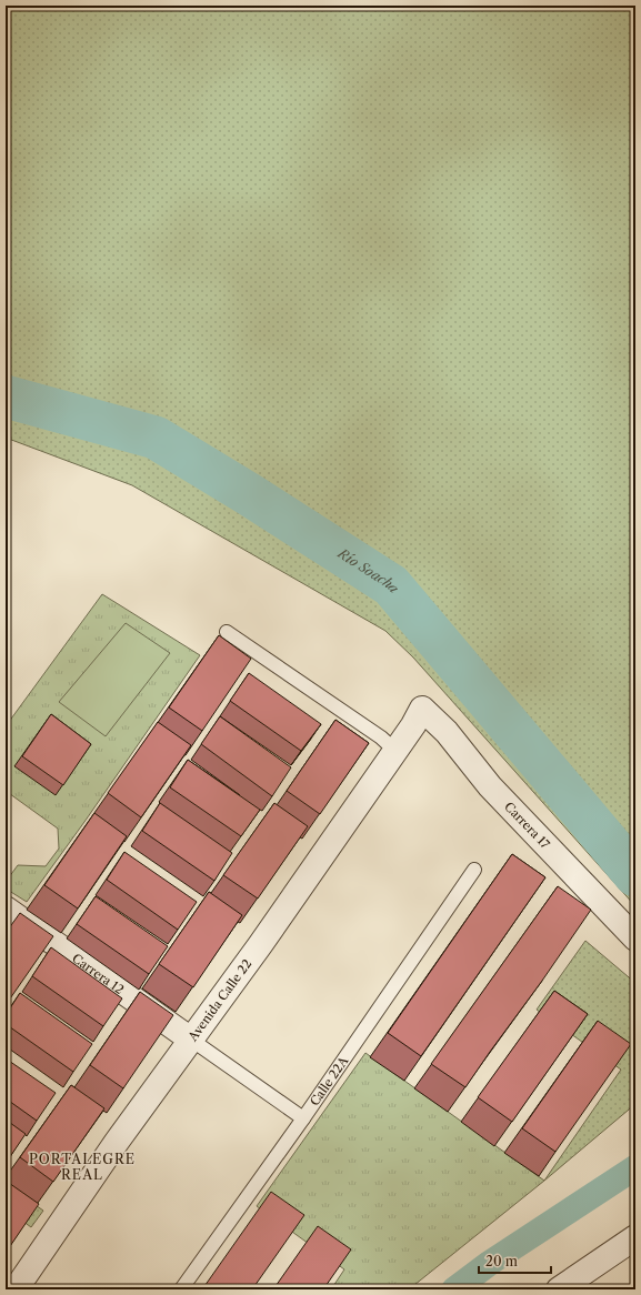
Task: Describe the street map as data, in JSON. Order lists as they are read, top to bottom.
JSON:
{
  "streets": {
    "street": ["Carrera 17", "Carrera 12", "Avenida Calle 22"],
    "lane": ["Calle 22A"]
  },
  "crossings": [
    ["Carrera 17", "Avenida Calle 22"],
    ["Carrera 12", "Avenida Calle 22"]
  ],
  "districts": ["PORTALEGRE REAL"],
  "water": ["Río Soacha"],
  "scale_bar": "20 m"
}
